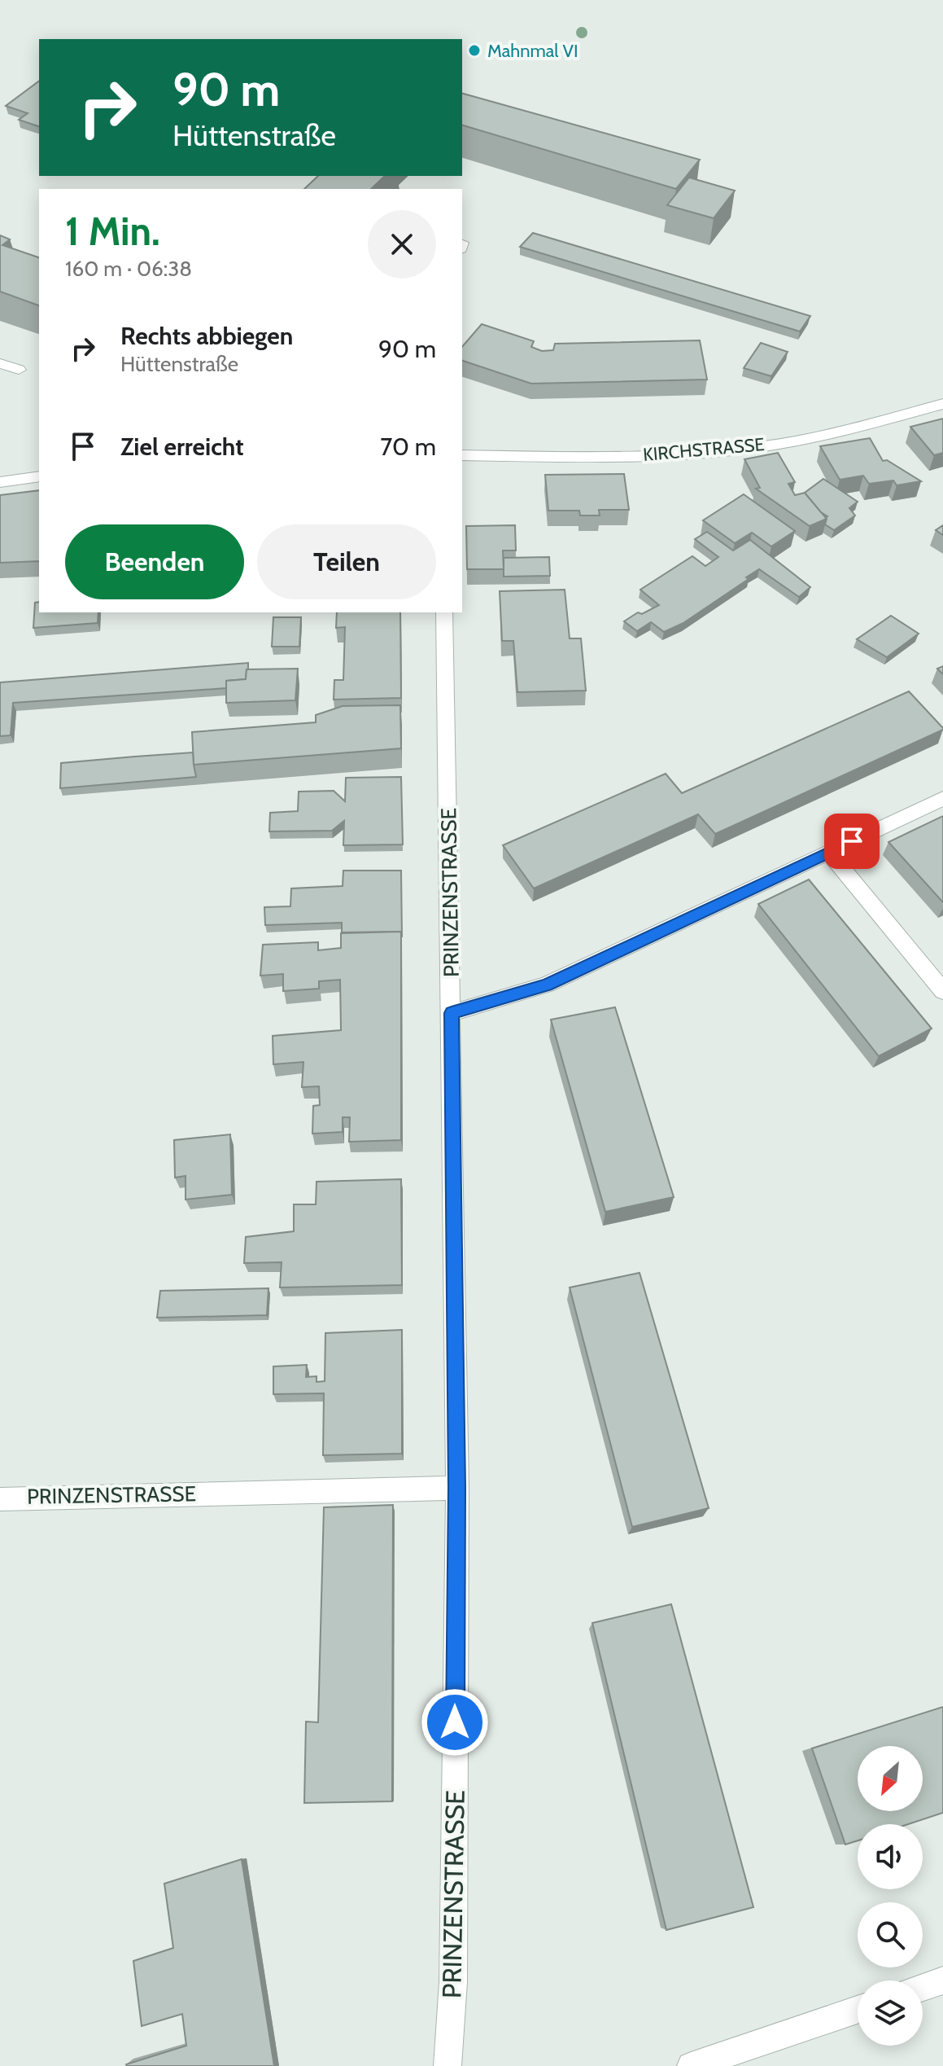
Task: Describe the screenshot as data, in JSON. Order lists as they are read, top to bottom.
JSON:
{
  "streets": {
    "street": ["KIRCHSTRASSE", "PRINZENSTRASSE"]
  },
  "places": ["Mahnmal VI"],
  "north": "bottom left",
  "page": {
    "turn": ["90 m", "Hüttenstraße"],
    "heading": ["1 Min.", "160 m · 06:38"],
    "list": [
      {
        "name": "Rechts abbiegen",
        "note": "Hüttenstraße",
        "value": "90 m"
      },
      {
        "name": "Ziel erreicht",
        "value": "70 m"
      }
    ],
    "buttons": ["Beenden", "Teilen"]
  }
}
